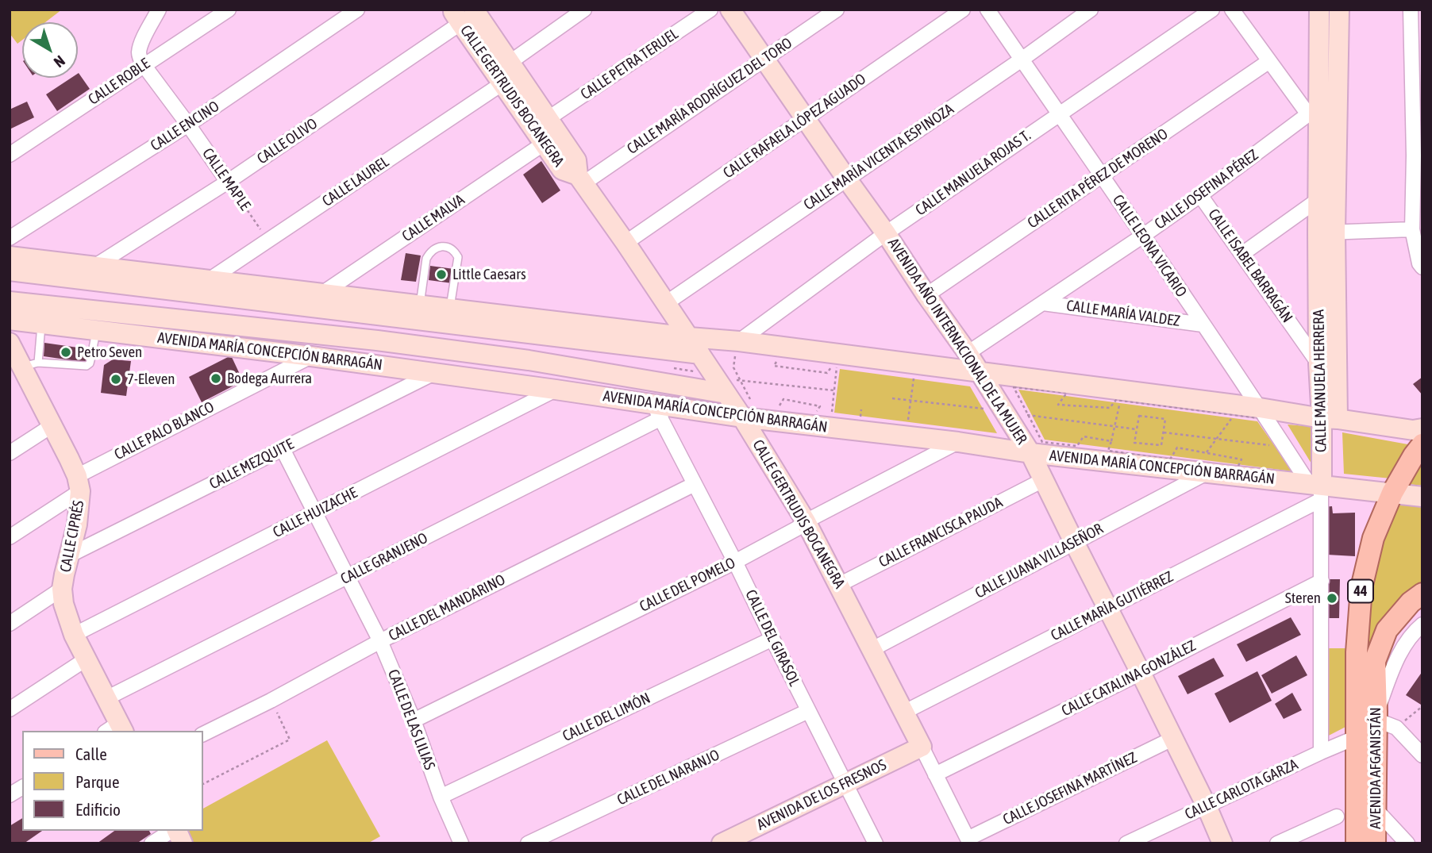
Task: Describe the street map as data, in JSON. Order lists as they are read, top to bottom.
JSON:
{
  "streets": {
    "main road": ["44", "AVENIDA AFGANISTÁN"],
    "street": [
      "CALLE PETRA TERUEL",
      "CALLE ROBLE",
      "CALLE GERTRUDIS BOCANEGRA",
      "CALLE MARÍA RODRÍGUEZ DEL TORO",
      "CALLE ENCINO",
      "CALLE RAFAELA LÓPEZ AGUADO",
      "CALLE OLIVO",
      "CALLE MARÍA VICENTA ESPINOZA",
      "CALLE MANUELA ROJAS T.",
      "CALLE RITA PÉREZ DE MORENO",
      "CALLE MAPLE",
      "CALLE LAUREL",
      "CALLE JOSEFINA PÉREZ",
      "CALLE MALVA",
      "CALLE LEONA VICARIO",
      "CALLE ISABEL BARRAGÁN",
      "CALLE MARÍA VALDEZ",
      "AVENIDA AÑO INTERNACIONAL DE LA MUJER",
      "AVENIDA MARÍA CONCEPCIÓN BARRAGÁN",
      "CALLE MANUELA HERRERA",
      "CALLE PALO BLANCO",
      "CALLE MEZQUITE",
      "CALLE HUIZACHE",
      "CALLE FRANCISCA PAUDA",
      "CALLE CIPRÉS",
      "CALLE GRANJENO",
      "CALLE JUANA VILLASEÑOR",
      "CALLE DEL POMELO",
      "CALLE MARÍA GUTIÉRREZ",
      "CALLE DEL MANDARINO",
      "CALLE DEL GIRASOL",
      "CALLE CATALINA GONZÁLEZ",
      "CALLE DEL LIMÓN",
      "CALLE DE LAS LILIAS",
      "CALLE DEL NARANJO",
      "CALLE JOSEFINA MARTÍNEZ",
      "CALLE CARLOTA GARZA",
      "AVENIDA DE LOS FRESNOS"
    ]
  },
  "crossings": [
    ["CALLE PETRA TERUEL", "CALLE GERTRUDIS BOCANEGRA"],
    ["CALLE ROBLE", "CALLE MAPLE"],
    ["CALLE GERTRUDIS BOCANEGRA", "CALLE MARÍA RODRÍGUEZ DEL TORO"],
    ["CALLE GERTRUDIS BOCANEGRA", "CALLE RAFAELA LÓPEZ AGUADO"],
    ["CALLE GERTRUDIS BOCANEGRA", "CALLE OLIVO"],
    ["CALLE GERTRUDIS BOCANEGRA", "CALLE MARÍA VICENTA ESPINOZA"],
    ["CALLE GERTRUDIS BOCANEGRA", "CALLE LAUREL"],
    ["CALLE GERTRUDIS BOCANEGRA", "CALLE MALVA"],
    ["CALLE GERTRUDIS BOCANEGRA", "AVENIDA MARÍA CONCEPCIÓN BARRAGÁN"],
    ["CALLE GERTRUDIS BOCANEGRA", "CALLE FRANCISCA PAUDA"],
    ["CALLE GERTRUDIS BOCANEGRA", "CALLE JUANA VILLASEÑOR"],
    ["CALLE GERTRUDIS BOCANEGRA", "CALLE DEL POMELO"],
    ["CALLE GERTRUDIS BOCANEGRA", "CALLE MARÍA GUTIÉRREZ"],
    ["CALLE GERTRUDIS BOCANEGRA", "CALLE CATALINA GONZÁLEZ"],
    ["CALLE GERTRUDIS BOCANEGRA", "CALLE JOSEFINA MARTÍNEZ"],
    ["CALLE GERTRUDIS BOCANEGRA", "AVENIDA DE LOS FRESNOS"],
    ["CALLE MARÍA RODRÍGUEZ DEL TORO", "AVENIDA AÑO INTERNACIONAL DE LA MUJER"],
    ["CALLE ENCINO", "CALLE MAPLE"],
    ["CALLE RAFAELA LÓPEZ AGUADO", "AVENIDA AÑO INTERNACIONAL DE LA MUJER"],
    ["CALLE OLIVO", "CALLE MAPLE"],
    ["CALLE MARÍA VICENTA ESPINOZA", "CALLE LEONA VICARIO"],
    ["CALLE MARÍA VICENTA ESPINOZA", "AVENIDA AÑO INTERNACIONAL DE LA MUJER"],
    ["CALLE MANUELA ROJAS T.", "CALLE LEONA VICARIO"],
    ["CALLE MANUELA ROJAS T.", "AVENIDA AÑO INTERNACIONAL DE LA MUJER"],
    ["CALLE RITA PÉREZ DE MORENO", "CALLE LEONA VICARIO"],
    ["CALLE RITA PÉREZ DE MORENO", "AVENIDA AÑO INTERNACIONAL DE LA MUJER"],
    ["CALLE MAPLE", "CALLE LAUREL"],
    ["CALLE JOSEFINA PÉREZ", "CALLE LEONA VICARIO"],
    ["CALLE JOSEFINA PÉREZ", "CALLE ISABEL BARRAGÁN"],
    ["CALLE JOSEFINA PÉREZ", "CALLE MARÍA VALDEZ"],
    ["CALLE JOSEFINA PÉREZ", "AVENIDA AÑO INTERNACIONAL DE LA MUJER"],
    ["CALLE JOSEFINA PÉREZ", "CALLE MANUELA HERRERA"],
    ["CALLE LEONA VICARIO", "CALLE MARÍA VALDEZ"],
    ["CALLE LEONA VICARIO", "AVENIDA MARÍA CONCEPCIÓN BARRAGÁN"],
    ["CALLE LEONA VICARIO", "CALLE MANUELA HERRERA"],
    ["CALLE LEONA VICARIO", "CALLE MARÍA GUTIÉRREZ"],
    ["CALLE ISABEL BARRAGÁN", "CALLE MANUELA HERRERA"],
    ["AVENIDA AÑO INTERNACIONAL DE LA MUJER", "AVENIDA MARÍA CONCEPCIÓN BARRAGÁN"],
    ["AVENIDA AÑO INTERNACIONAL DE LA MUJER", "CALLE FRANCISCA PAUDA"],
    ["AVENIDA AÑO INTERNACIONAL DE LA MUJER", "CALLE JUANA VILLASEÑOR"],
    ["AVENIDA AÑO INTERNACIONAL DE LA MUJER", "CALLE MARÍA GUTIÉRREZ"],
    ["AVENIDA AÑO INTERNACIONAL DE LA MUJER", "CALLE CATALINA GONZÁLEZ"],
    ["AVENIDA AÑO INTERNACIONAL DE LA MUJER", "CALLE JOSEFINA MARTÍNEZ"],
    ["AVENIDA AÑO INTERNACIONAL DE LA MUJER", "CALLE CARLOTA GARZA"],
    ["AVENIDA MARÍA CONCEPCIÓN BARRAGÁN", "CALLE MANUELA HERRERA"],
    ["AVENIDA MARÍA CONCEPCIÓN BARRAGÁN", "CALLE PALO BLANCO"],
    ["AVENIDA MARÍA CONCEPCIÓN BARRAGÁN", "CALLE MEZQUITE"],
    ["AVENIDA MARÍA CONCEPCIÓN BARRAGÁN", "CALLE HUIZACHE"],
    ["AVENIDA MARÍA CONCEPCIÓN BARRAGÁN", "CALLE GRANJENO"],
    ["AVENIDA MARÍA CONCEPCIÓN BARRAGÁN", "CALLE JUANA VILLASEÑOR"],
    ["AVENIDA MARÍA CONCEPCIÓN BARRAGÁN", "CALLE DEL POMELO"],
    ["AVENIDA MARÍA CONCEPCIÓN BARRAGÁN", "44"],
    ["AVENIDA MARÍA CONCEPCIÓN BARRAGÁN", "CALLE MARÍA GUTIÉRREZ"],
    ["AVENIDA MARÍA CONCEPCIÓN BARRAGÁN", "CALLE DEL GIRASOL"],
    ["CALLE MANUELA HERRERA", "CALLE MARÍA GUTIÉRREZ"],
    ["CALLE MANUELA HERRERA", "CALLE CATALINA GONZÁLEZ"],
    ["CALLE MANUELA HERRERA", "CALLE CARLOTA GARZA"],
    ["CALLE PALO BLANCO", "CALLE CIPRÉS"],
    ["CALLE MEZQUITE", "CALLE CIPRÉS"],
    ["CALLE MEZQUITE", "CALLE DE LAS LILIAS"],
    ["CALLE HUIZACHE", "CALLE CIPRÉS"],
    ["CALLE HUIZACHE", "CALLE DE LAS LILIAS"],
    ["CALLE CIPRÉS", "CALLE GRANJENO"],
    ["CALLE GRANJENO", "CALLE DEL GIRASOL"],
    ["CALLE GRANJENO", "CALLE DE LAS LILIAS"],
    ["CALLE DEL POMELO", "CALLE DEL GIRASOL"],
    ["CALLE DEL POMELO", "CALLE DE LAS LILIAS"],
    ["44", "AVENIDA AFGANISTÁN"],
    ["CALLE DEL MANDARINO", "CALLE DEL GIRASOL"],
    ["CALLE DEL MANDARINO", "CALLE DE LAS LILIAS"],
    ["CALLE DEL GIRASOL", "CALLE DEL LIMÓN"],
    ["CALLE DEL GIRASOL", "CALLE DEL NARANJO"],
    ["CALLE DEL GIRASOL", "AVENIDA DE LOS FRESNOS"],
    ["CALLE DEL LIMÓN", "CALLE DE LAS LILIAS"],
    ["AVENIDA AFGANISTÁN", "CALLE CARLOTA GARZA"]
  ],
  "places": [
    "Little Caesars",
    "Petro Seven",
    "Bodega Aurrera",
    "7-Eleven",
    "Steren"
  ],
  "legend": ["Calle", "Parque", "Edificio"],
  "north": "bottom right"
}
